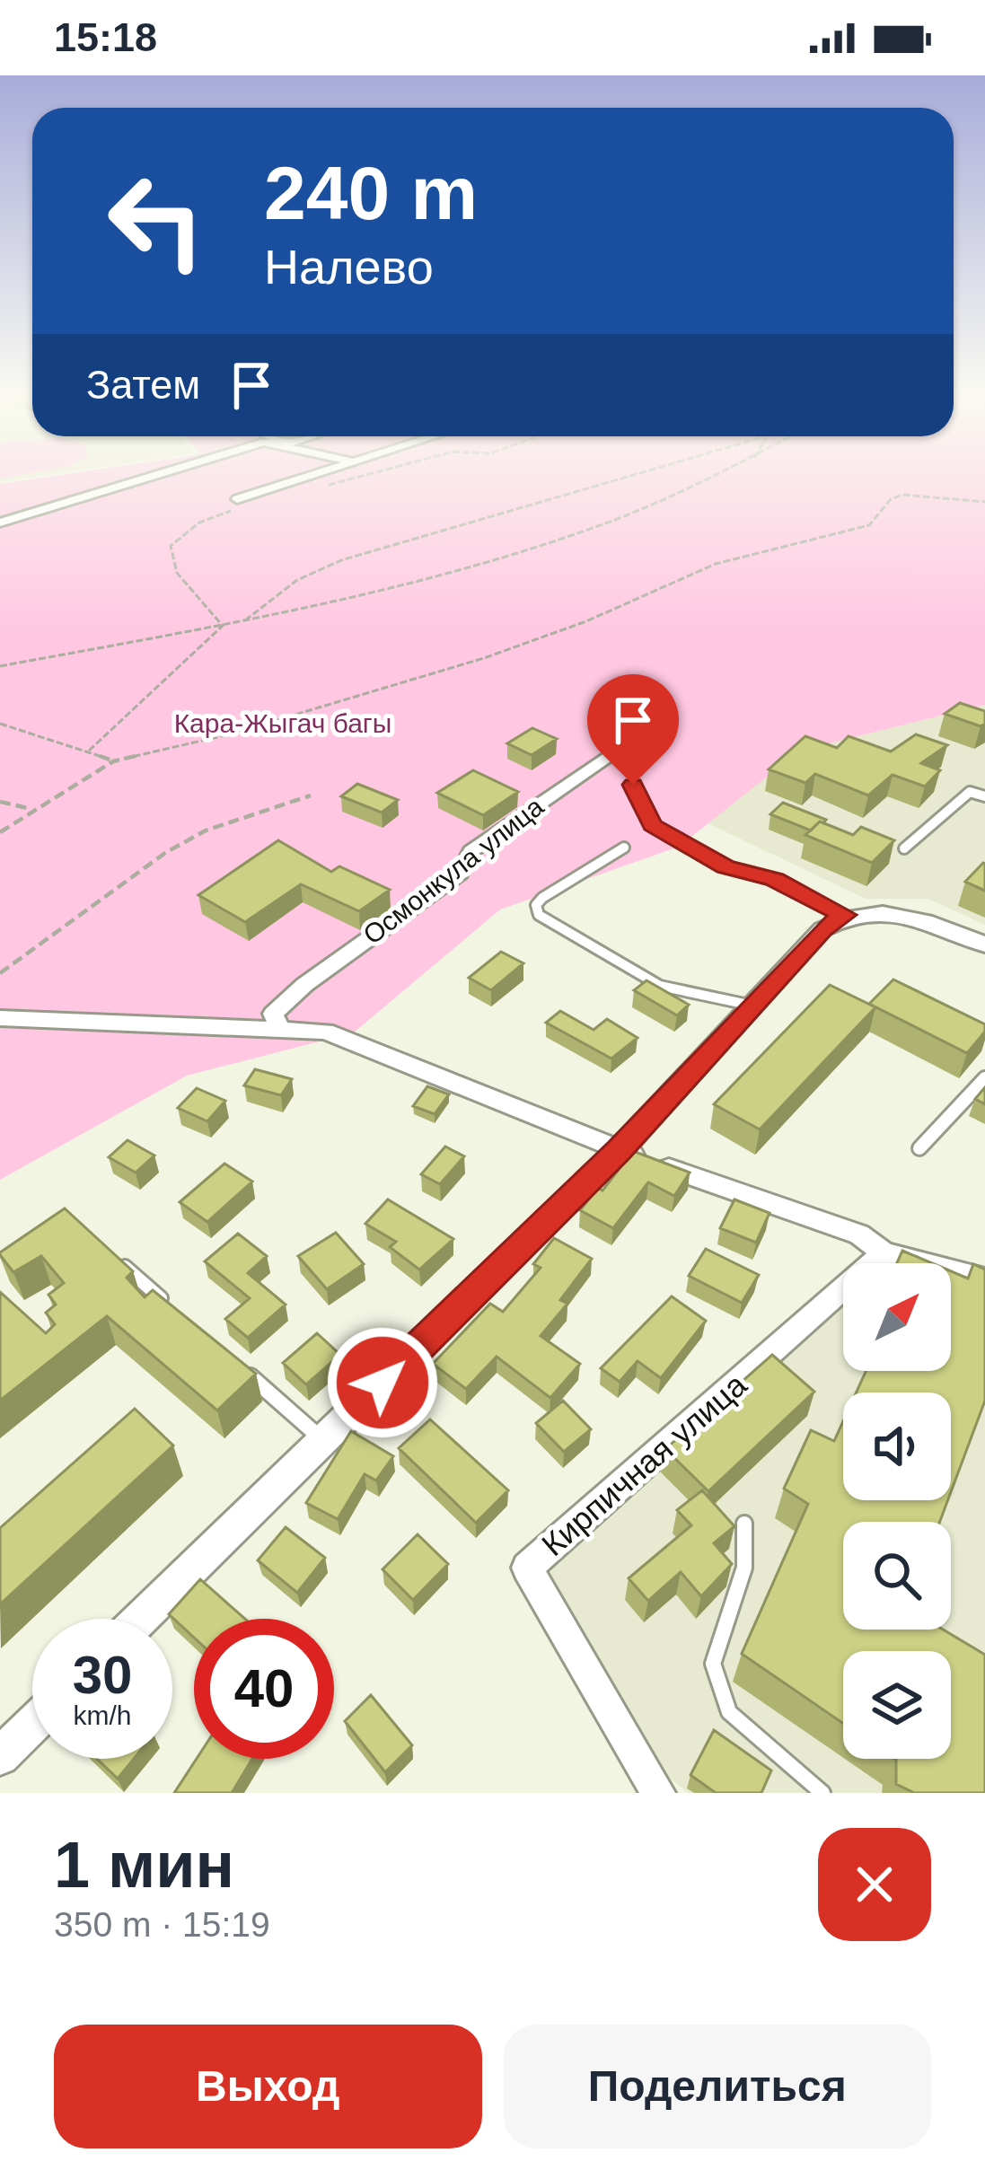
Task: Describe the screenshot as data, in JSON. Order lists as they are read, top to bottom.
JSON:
{
  "streets": {
    "street": ["Осмонкула улица", "Кирпичная улица"]
  },
  "parks": ["Кара-Жыгач багы"],
  "north": "top right",
  "page": {
    "status": "15:18",
    "turn": ["240 m", "Налево"],
    "then": "Затем",
    "speed": "30 km/h",
    "limit": "40",
    "heading": ["1 мин", "350 m · 15:19"],
    "buttons": ["Выход", "Поделиться"]
  }
}
